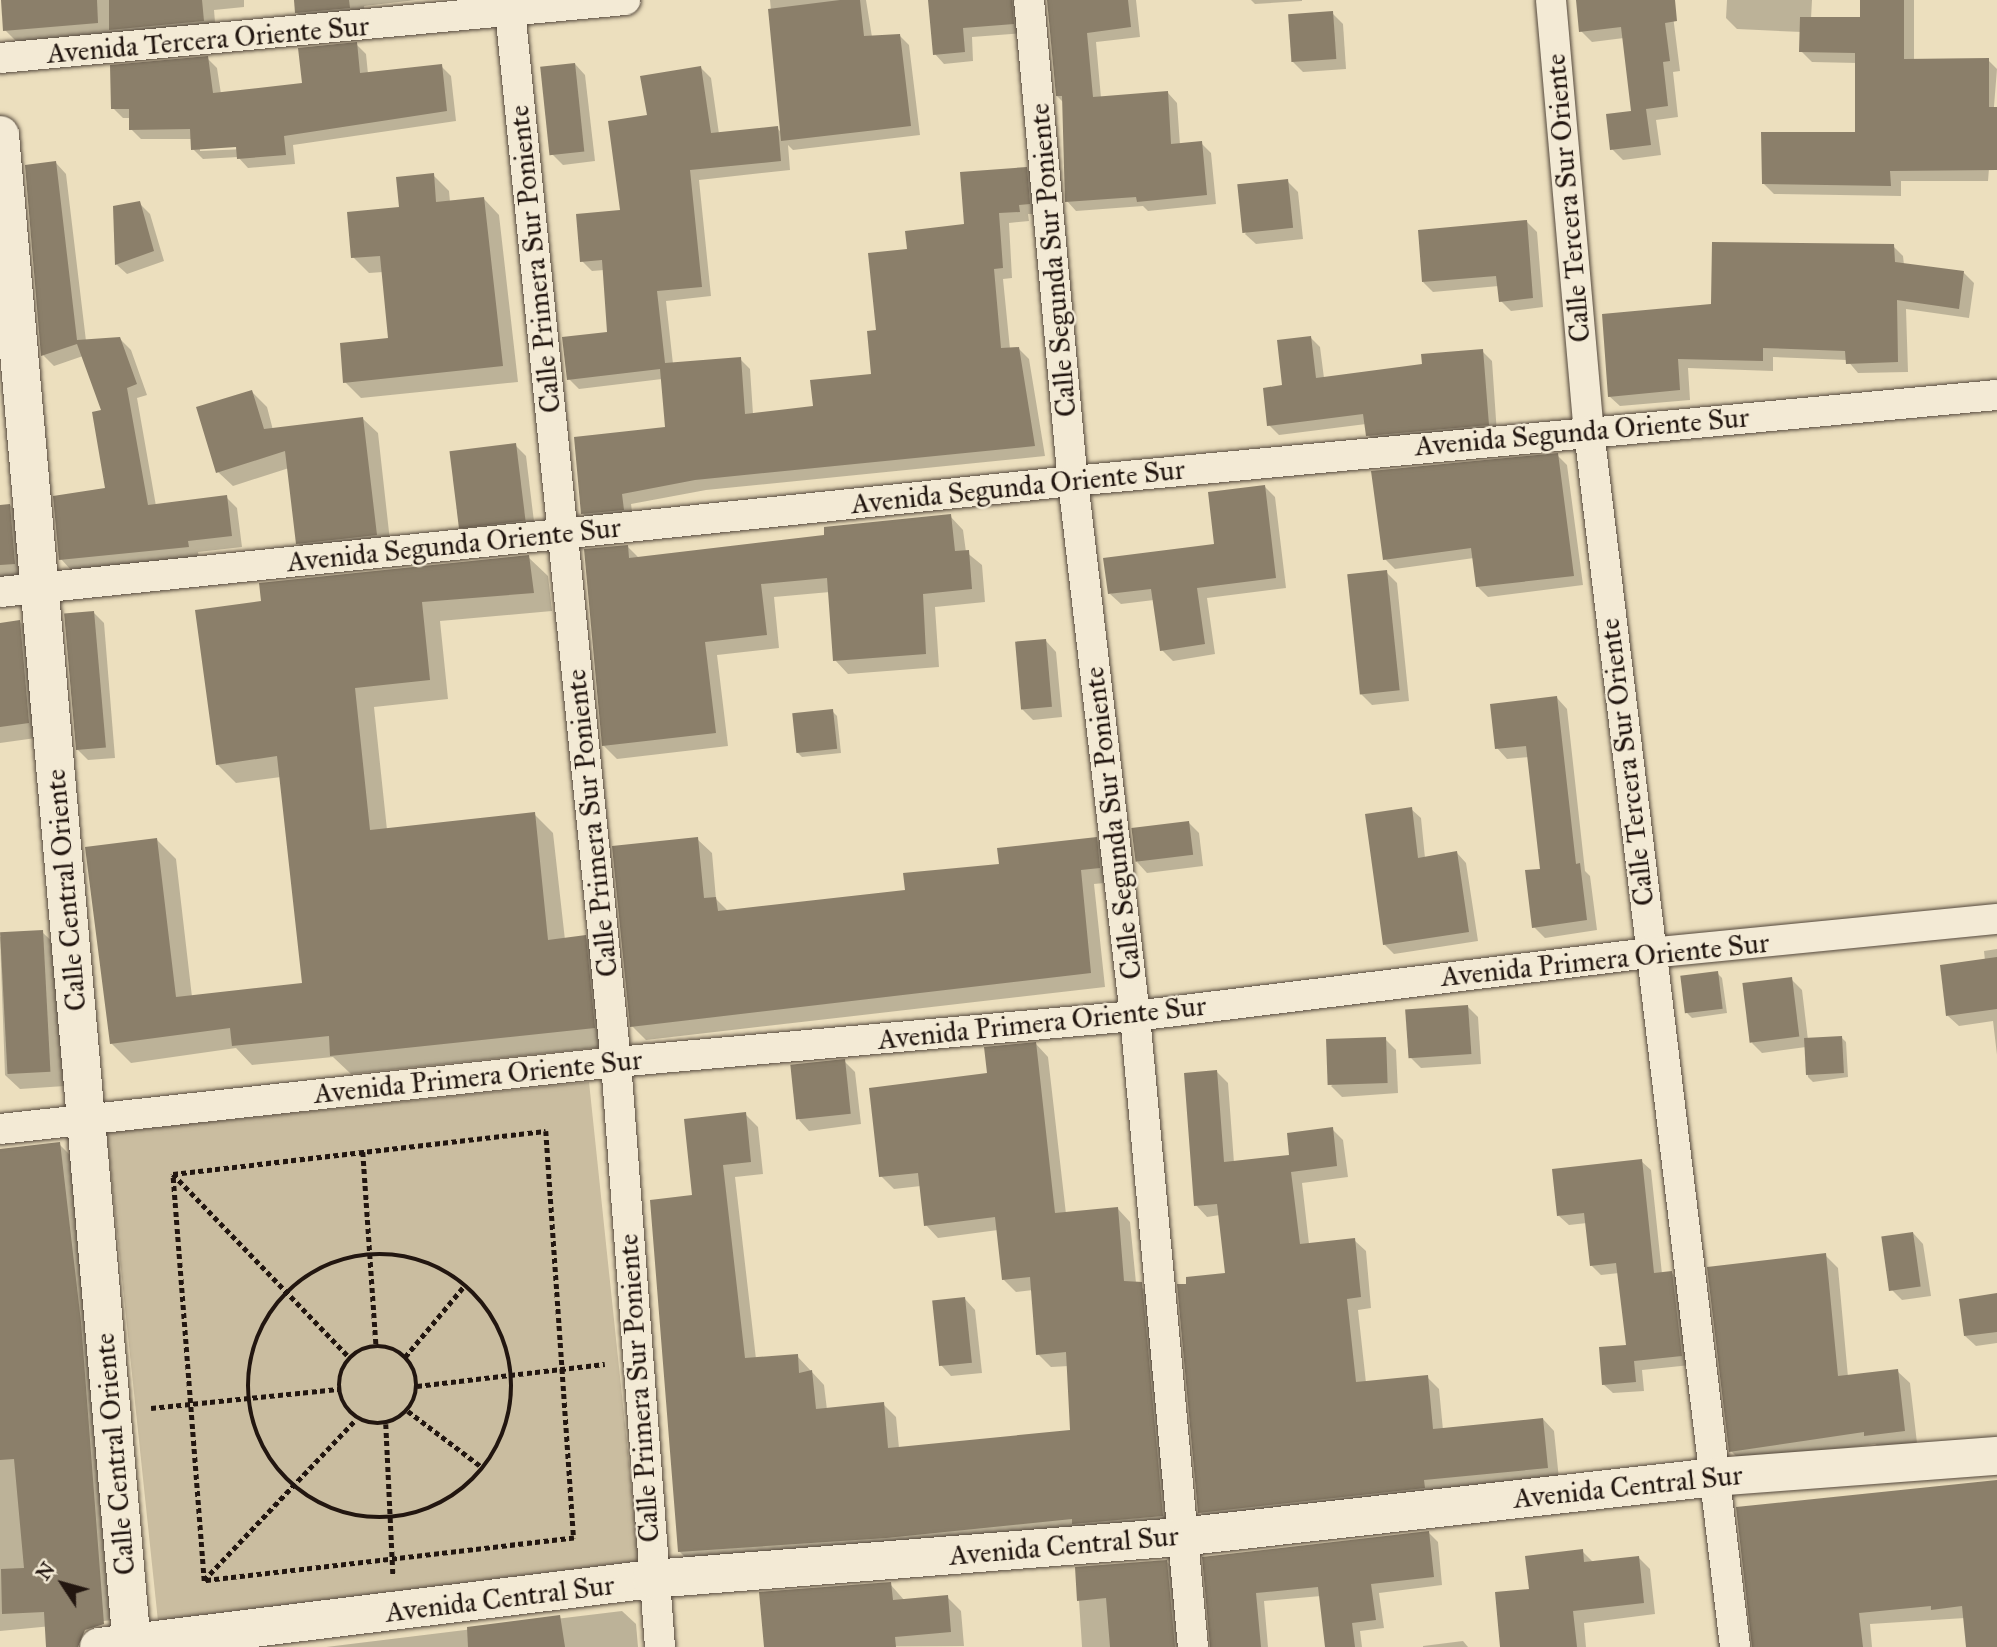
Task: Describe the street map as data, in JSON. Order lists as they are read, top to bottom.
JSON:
{
  "streets": {
    "street": [
      "Avenida Tercera Oriente Sur",
      "Calle Tercera Sur Oriente",
      "Calle Primera Sur Poniente",
      "Calle Segunda Sur Poniente",
      "Avenida Segunda Oriente Sur",
      "Calle Central Oriente",
      "Avenida Primera Oriente Sur",
      "Avenida Central Sur"
    ]
  },
  "crossings": [
    ["Avenida Tercera Oriente Sur", "Calle Primera Sur Poniente"],
    ["Calle Tercera Sur Oriente", "Avenida Segunda Oriente Sur"],
    ["Calle Tercera Sur Oriente", "Avenida Primera Oriente Sur"],
    ["Calle Tercera Sur Oriente", "Avenida Central Sur"],
    ["Calle Primera Sur Poniente", "Avenida Segunda Oriente Sur"],
    ["Calle Primera Sur Poniente", "Avenida Primera Oriente Sur"],
    ["Calle Primera Sur Poniente", "Avenida Central Sur"],
    ["Calle Segunda Sur Poniente", "Avenida Segunda Oriente Sur"],
    ["Calle Segunda Sur Poniente", "Avenida Primera Oriente Sur"],
    ["Calle Segunda Sur Poniente", "Avenida Central Sur"],
    ["Avenida Segunda Oriente Sur", "Calle Central Oriente"],
    ["Calle Central Oriente", "Avenida Primera Oriente Sur"],
    ["Calle Central Oriente", "Avenida Central Sur"]
  ],
  "north": "top left"
}
